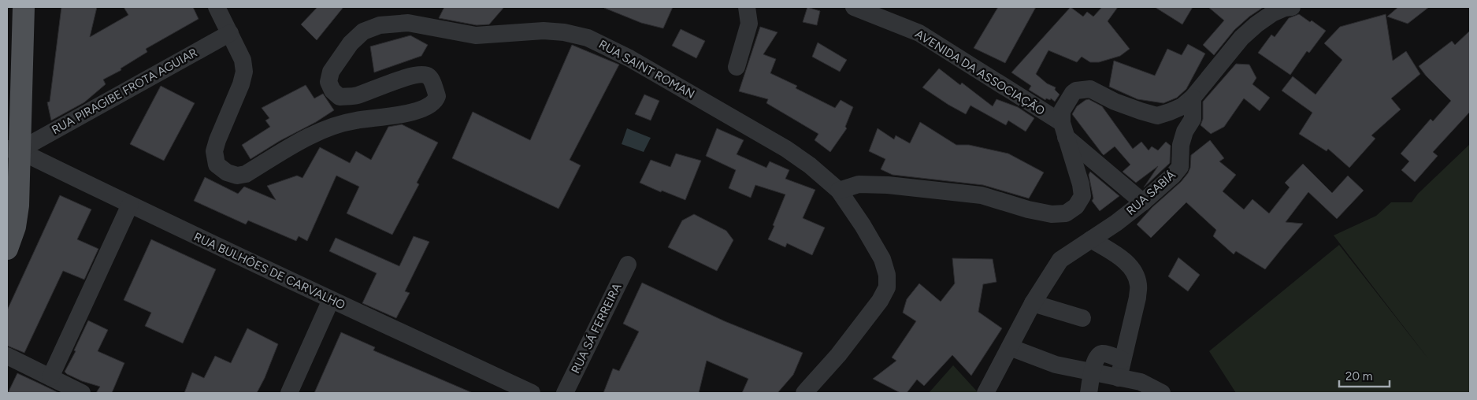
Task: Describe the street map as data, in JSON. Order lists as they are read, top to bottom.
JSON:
{
  "streets": {
    "street": [
      "RUA SAINT ROMAN",
      "AVENIDA DA ASSOCIAÇÃO",
      "RUA PIRAGIBE FROTA AGUIAR",
      "RUA SABIÁ",
      "RUA BULHÕES DE CARVALHO",
      "RUA SÁ FERREIRA"
    ]
  },
  "crossings": [
    ["RUA SAINT ROMAN", "RUA PIRAGIBE FROTA AGUIAR"],
    ["AVENIDA DA ASSOCIAÇÃO", "RUA SABIÁ"],
    ["RUA PIRAGIBE FROTA AGUIAR", "RUA BULHÕES DE CARVALHO"]
  ],
  "scale_bar": "20 m"
}
